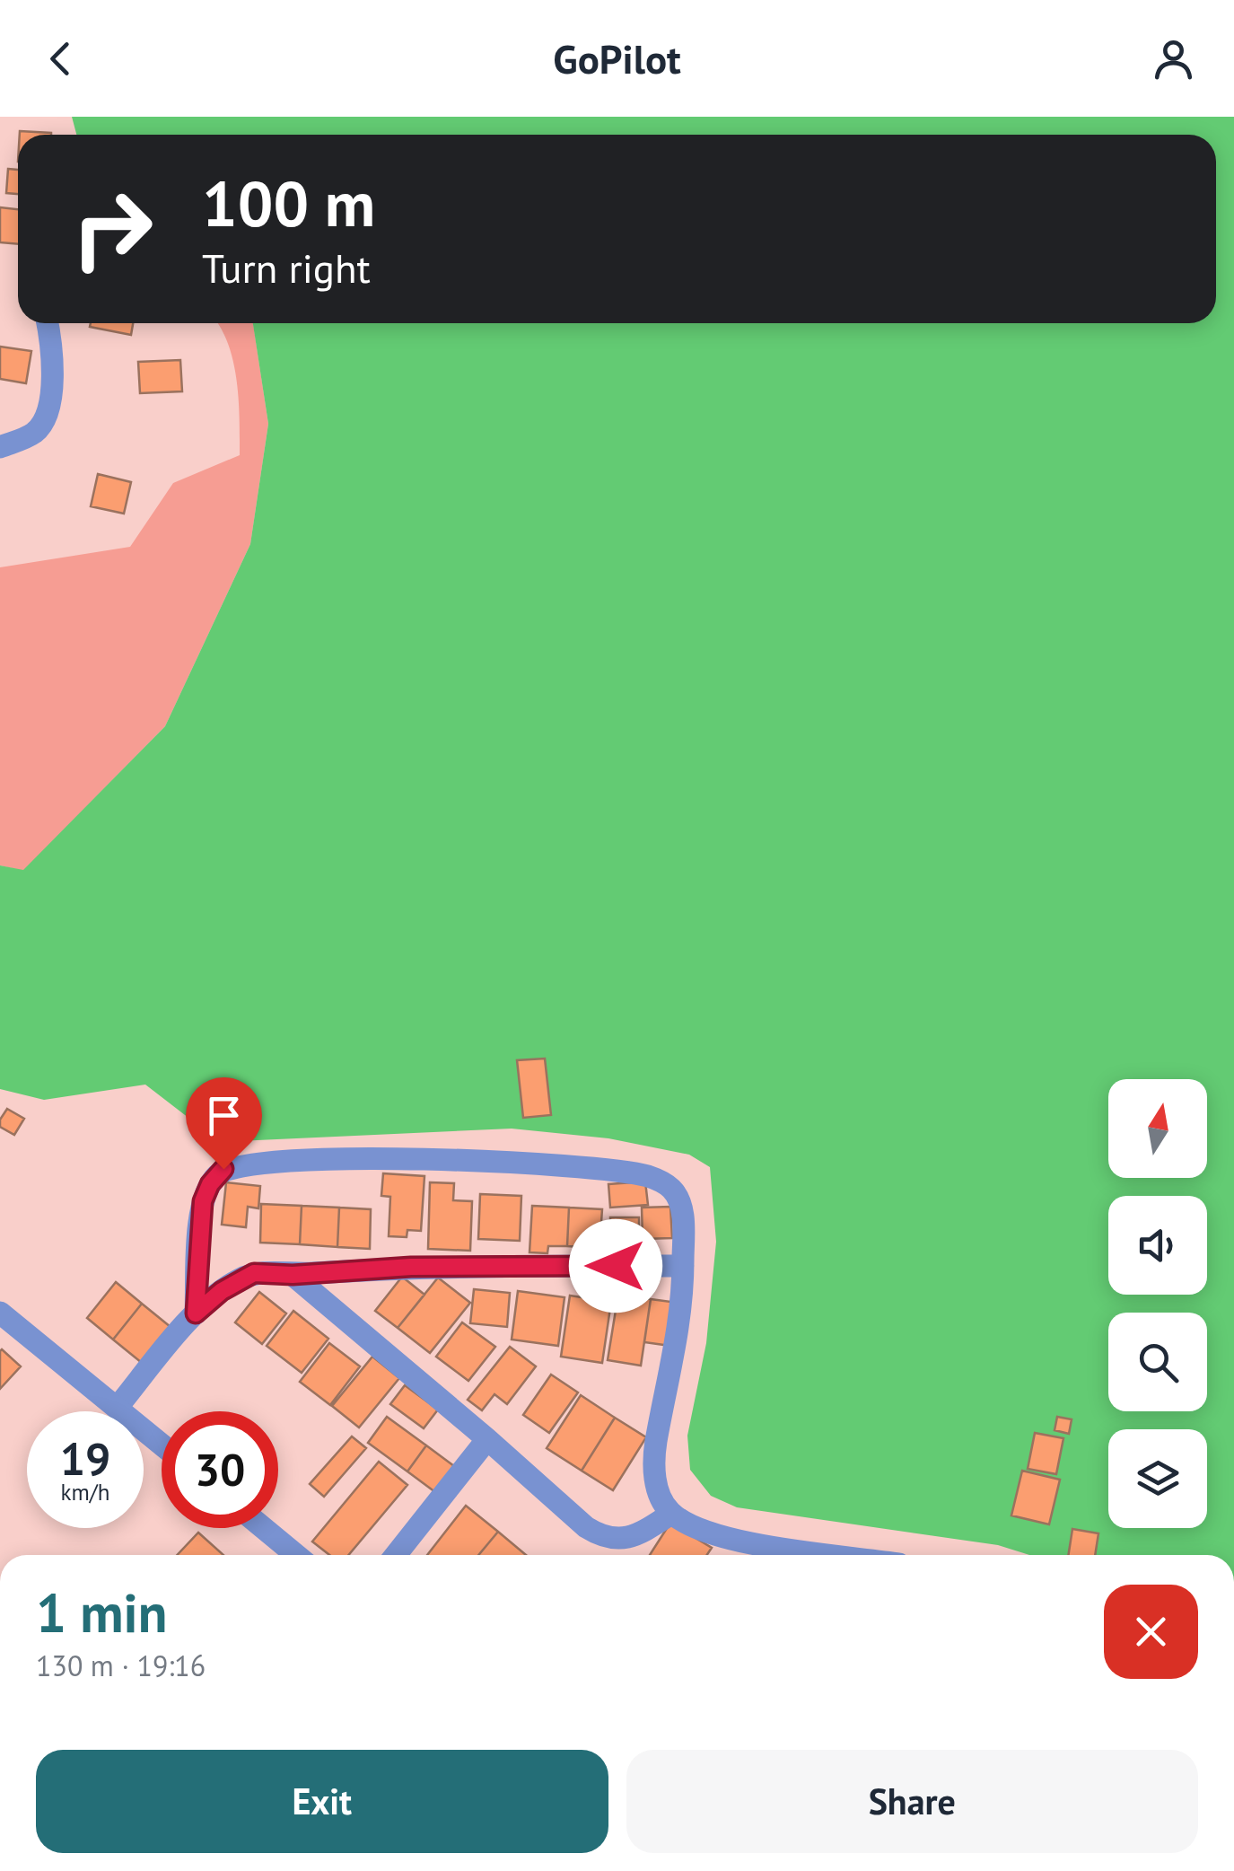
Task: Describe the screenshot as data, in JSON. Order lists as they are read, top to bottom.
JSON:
{
  "north": "top",
  "page": {
    "header": "GoPilot",
    "turn": ["100 m", "Turn right"],
    "speed": "19 km/h",
    "limit": "30",
    "heading": ["1 min", "130 m · 19:16"],
    "buttons": ["Exit", "Share"]
  }
}
